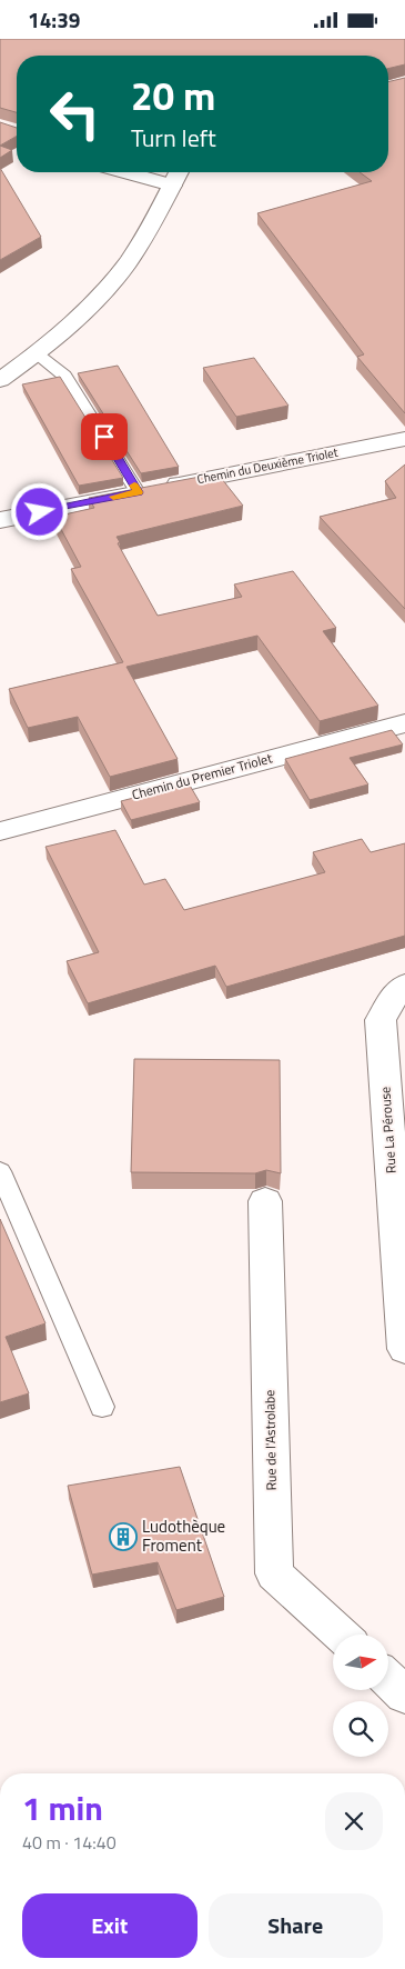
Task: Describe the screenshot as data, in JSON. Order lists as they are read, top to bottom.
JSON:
{
  "streets": {
    "street": [
      "Chemin du Deuxième Triolet",
      "Chemin du Premier Triolet",
      "Rue La Pérouse",
      "Rue de l'Astrolabe"
    ]
  },
  "places": {
    "building": ["Ludothèque Froment"]
  },
  "north": "right",
  "page": {
    "status": "14:39",
    "turn": ["20 m", "Turn left"],
    "heading": ["1 min", "40 m · 14:40"],
    "buttons": ["Exit", "Share"]
  }
}
